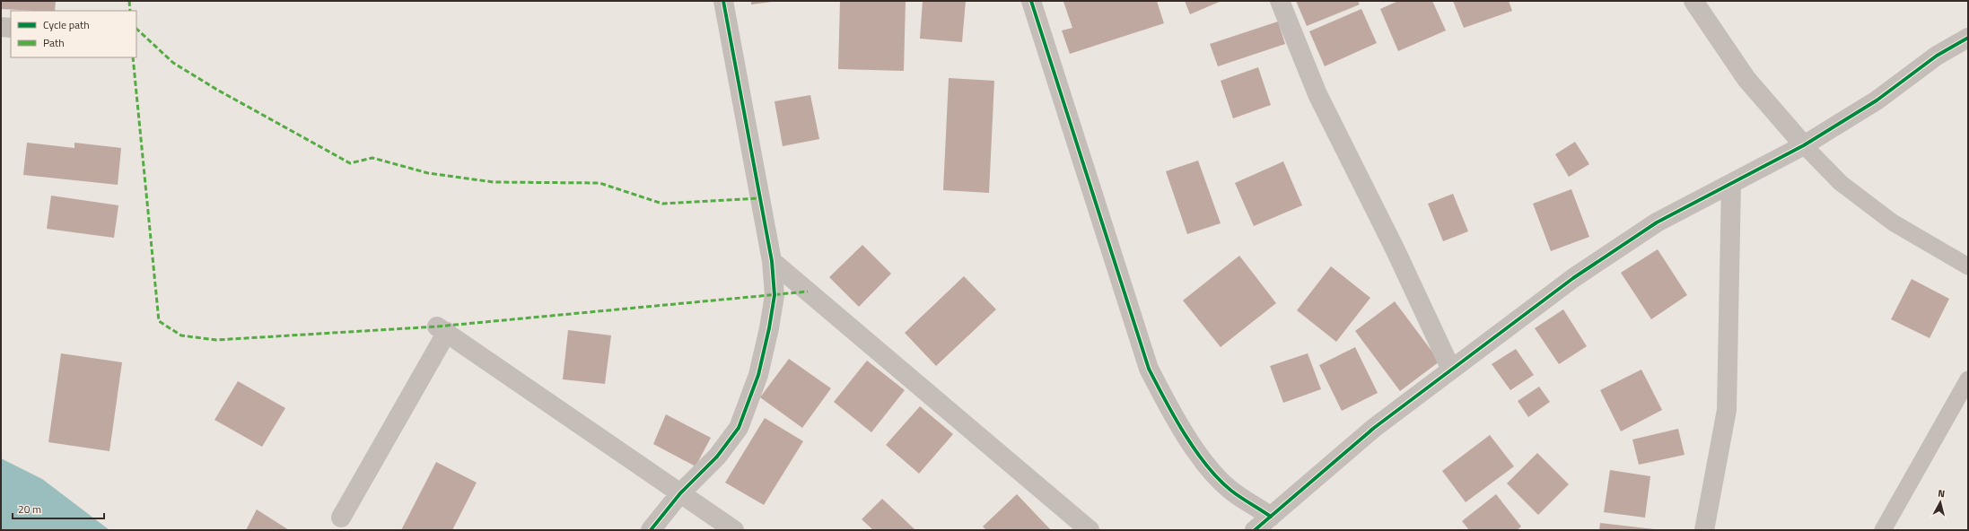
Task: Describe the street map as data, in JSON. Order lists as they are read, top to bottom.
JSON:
{
  "legend": ["Cycle path", "Path"],
  "scale_bar": "20 m",
  "north": "top"
}
